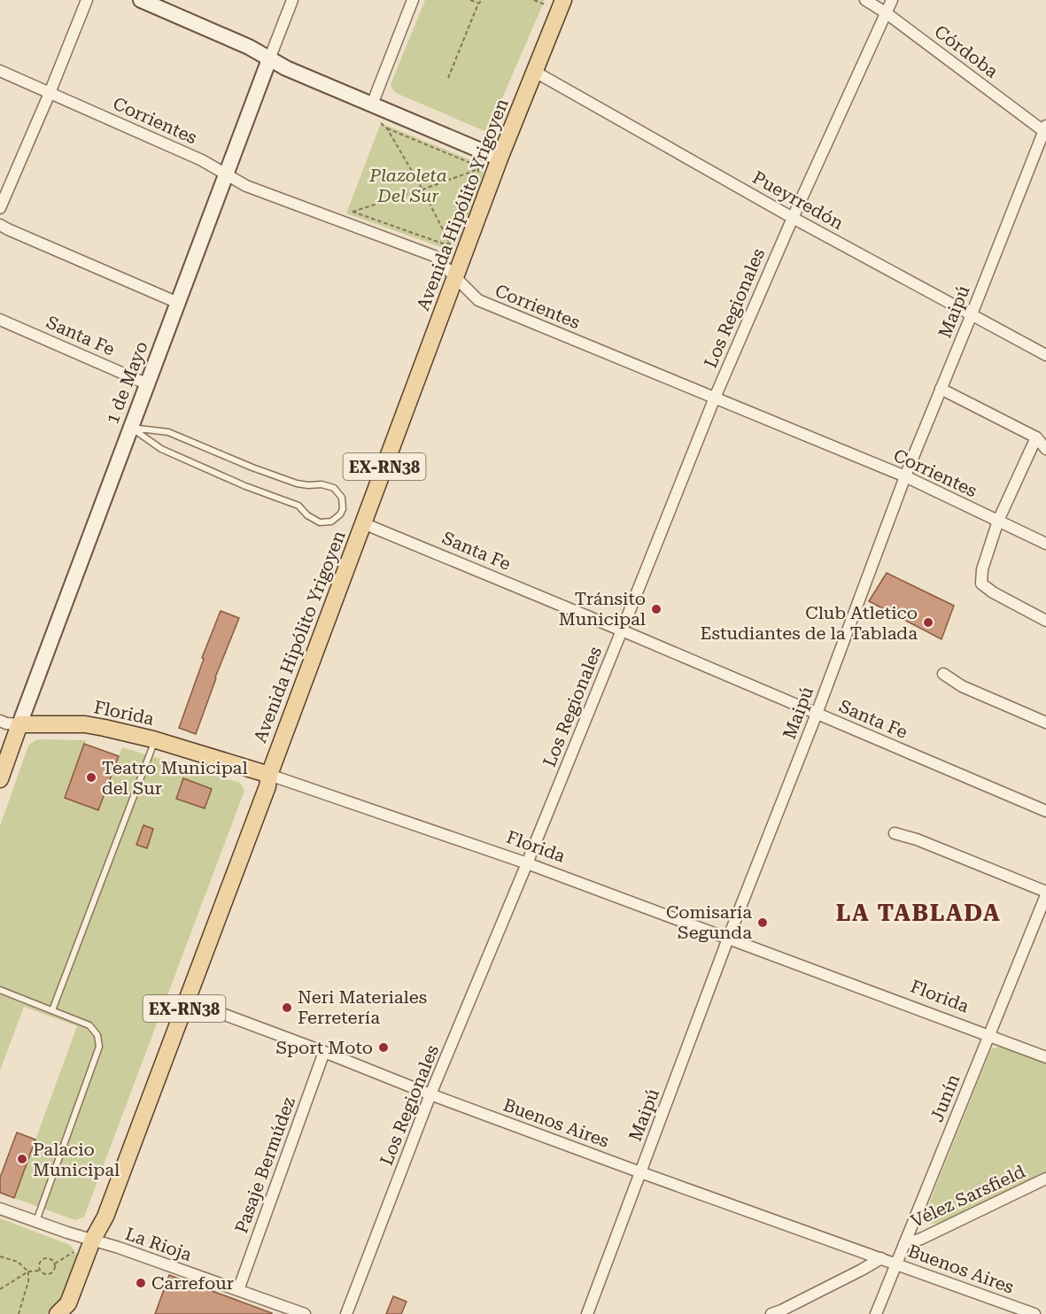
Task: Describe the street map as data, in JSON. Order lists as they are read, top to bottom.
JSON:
{
  "streets": {
    "main road": [
      "Avenida Hipólito Yrigoyen",
      "1 de Mayo",
      "EX-RN38",
      "Florida"
    ],
    "street": [
      "Córdoba",
      "Corrientes",
      "Pueyrredón",
      "Los Regionales",
      "Maipú",
      "Santa Fe",
      "Junín",
      "Buenos Aires",
      "Pasaje Bermúdez",
      "Vélez Sarsfield",
      "La Rioja"
    ]
  },
  "crossings": [
    ["Córdoba", "Los Regionales"],
    ["Córdoba", "Maipú"],
    ["Corrientes", "Avenida Hipólito Yrigoyen"],
    ["Corrientes", "Los Regionales"],
    ["Corrientes", "Maipú"],
    ["Corrientes", "1 de Mayo"],
    ["Pueyrredón", "Avenida Hipólito Yrigoyen"],
    ["Pueyrredón", "Los Regionales"],
    ["Pueyrredón", "Maipú"],
    ["Avenida Hipólito Yrigoyen", "Santa Fe"],
    ["Avenida Hipólito Yrigoyen", "Florida"],
    ["Avenida Hipólito Yrigoyen", "Buenos Aires"],
    ["Avenida Hipólito Yrigoyen", "La Rioja"],
    ["Los Regionales", "Santa Fe"],
    ["Los Regionales", "Florida"],
    ["Los Regionales", "Buenos Aires"],
    ["Maipú", "Santa Fe"],
    ["Maipú", "Florida"],
    ["Maipú", "Buenos Aires"],
    ["Santa Fe", "1 de Mayo"],
    ["1 de Mayo", "Florida"],
    ["Florida", "Junín"],
    ["Junín", "Buenos Aires"],
    ["Junín", "Vélez Sarsfield"],
    ["Buenos Aires", "Pasaje Bermúdez"],
    ["Pasaje Bermúdez", "La Rioja"]
  ],
  "districts": ["LA TABLADA"],
  "parks": ["Plazoleta Del Sur"],
  "places": [
    "Tránsito Municipal",
    "Club Atletico Estudiantes de la Tablada",
    "Teatro Municipal del Sur",
    "Comisaría Segunda",
    "Neri Materiales Ferretería",
    "Sport Moto",
    "Palacio Municipal",
    "Carrefour"
  ]
}
